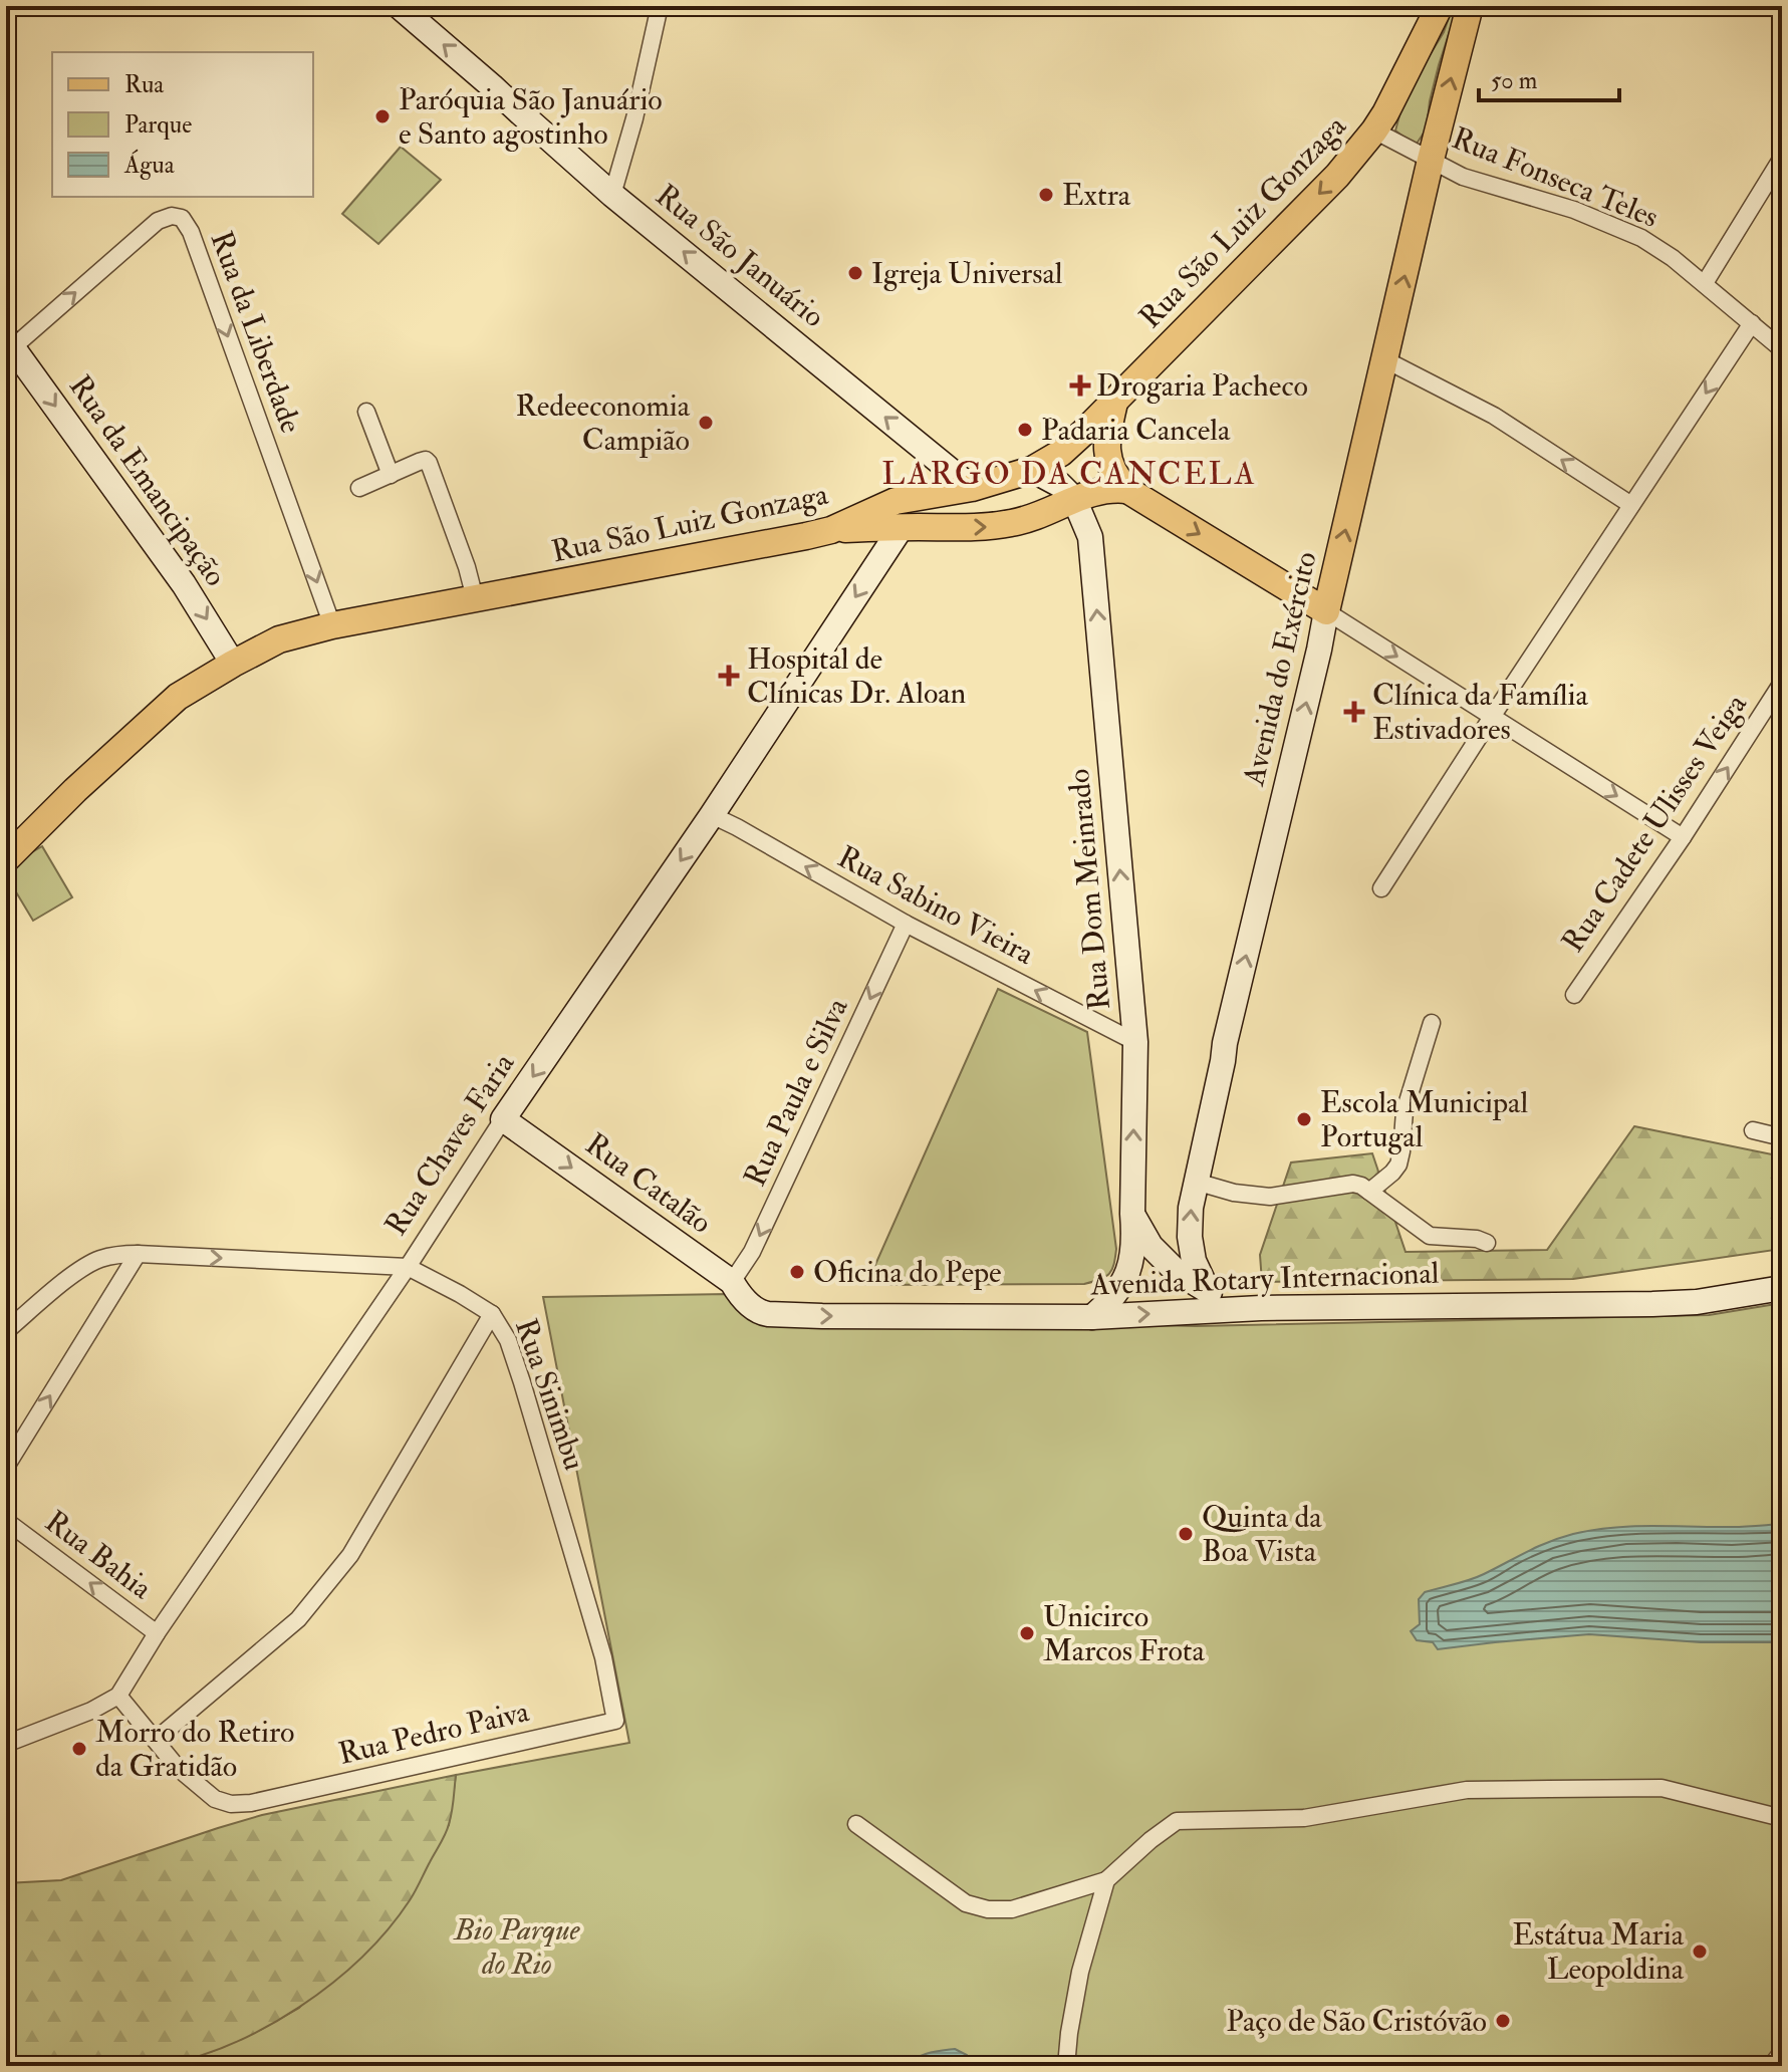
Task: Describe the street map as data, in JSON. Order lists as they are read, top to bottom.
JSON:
{
  "streets": {
    "main road": [
      "Rua São Luiz Gonzaga",
      "Rua São Januário",
      "Rua da Emancipação",
      "Avenida do Exército",
      "Rua Dom Meinrado",
      "Rua Chaves Faria",
      "Rua Catalão",
      "Avenida Rotary Internacional"
    ],
    "street": [
      "Rua Fonseca Teles",
      "Rua da Liberdade",
      "Rua Cadete Ulisses Veiga",
      "Rua Sabino Vieira",
      "Rua Paula e Silva",
      "Rua Sinimbu",
      "Rua Bahia",
      "Rua Pedro Paiva"
    ]
  },
  "crossings": [
    ["Rua Fonseca Teles", "Rua São Luiz Gonzaga"],
    ["Rua Fonseca Teles", "Avenida do Exército"],
    ["Rua São Luiz Gonzaga", "Rua São Januário"],
    ["Rua São Luiz Gonzaga", "Rua da Liberdade"],
    ["Rua São Luiz Gonzaga", "Rua da Emancipação"],
    ["Rua da Liberdade", "Rua da Emancipação"],
    ["Rua Dom Meinrado", "Rua Sabino Vieira"],
    ["Rua Dom Meinrado", "Avenida Rotary Internacional"],
    ["Rua Sabino Vieira", "Rua Paula e Silva"],
    ["Rua Sabino Vieira", "Rua Chaves Faria"],
    ["Rua Paula e Silva", "Rua Catalão"],
    ["Rua Chaves Faria", "Rua Catalão"],
    ["Rua Chaves Faria", "Rua Sinimbu"],
    ["Rua Chaves Faria", "Rua Bahia"],
    ["Rua Chaves Faria", "Rua Pedro Paiva"],
    ["Rua Catalão", "Avenida Rotary Internacional"],
    ["Rua Sinimbu", "Rua Pedro Paiva"]
  ],
  "one_way": [
    "Rua São Januário",
    "Rua da Emancipação",
    "Avenida do Exército",
    "Rua Cadete Ulisses Veiga",
    "Rua Dom Meinrado",
    "Rua Sabino Vieira",
    "Rua Paula e Silva",
    "Rua Chaves Faria",
    "Rua Catalão",
    "Avenida Rotary Internacional",
    "Rua Bahia"
  ],
  "districts": ["LARGO DA CANCELA"],
  "parks": ["Bio Parque do Rio"],
  "places": {
    "other": [
      "Paróquia São Januário e Santo agostinho",
      "Extra",
      "Igreja Universal",
      "Redeeconomia Campião",
      "Padaria Cancela",
      "Escola Municipal Portugal",
      "Oficina do Pepe",
      "Quinta da Boa Vista",
      "Unicirco Marcos Frota",
      "Morro do Retiro da Gratidão",
      "Estátua Maria Leopoldina",
      "Paço de São Cristóvão"
    ],
    "health": ["Drogaria Pacheco", "Hospital de Clínicas Dr. Aloan", "Clínica da Família Estivadores"]
  },
  "legend": ["Rua", "Parque", "Água"],
  "scale_bar": "50 m"
}
